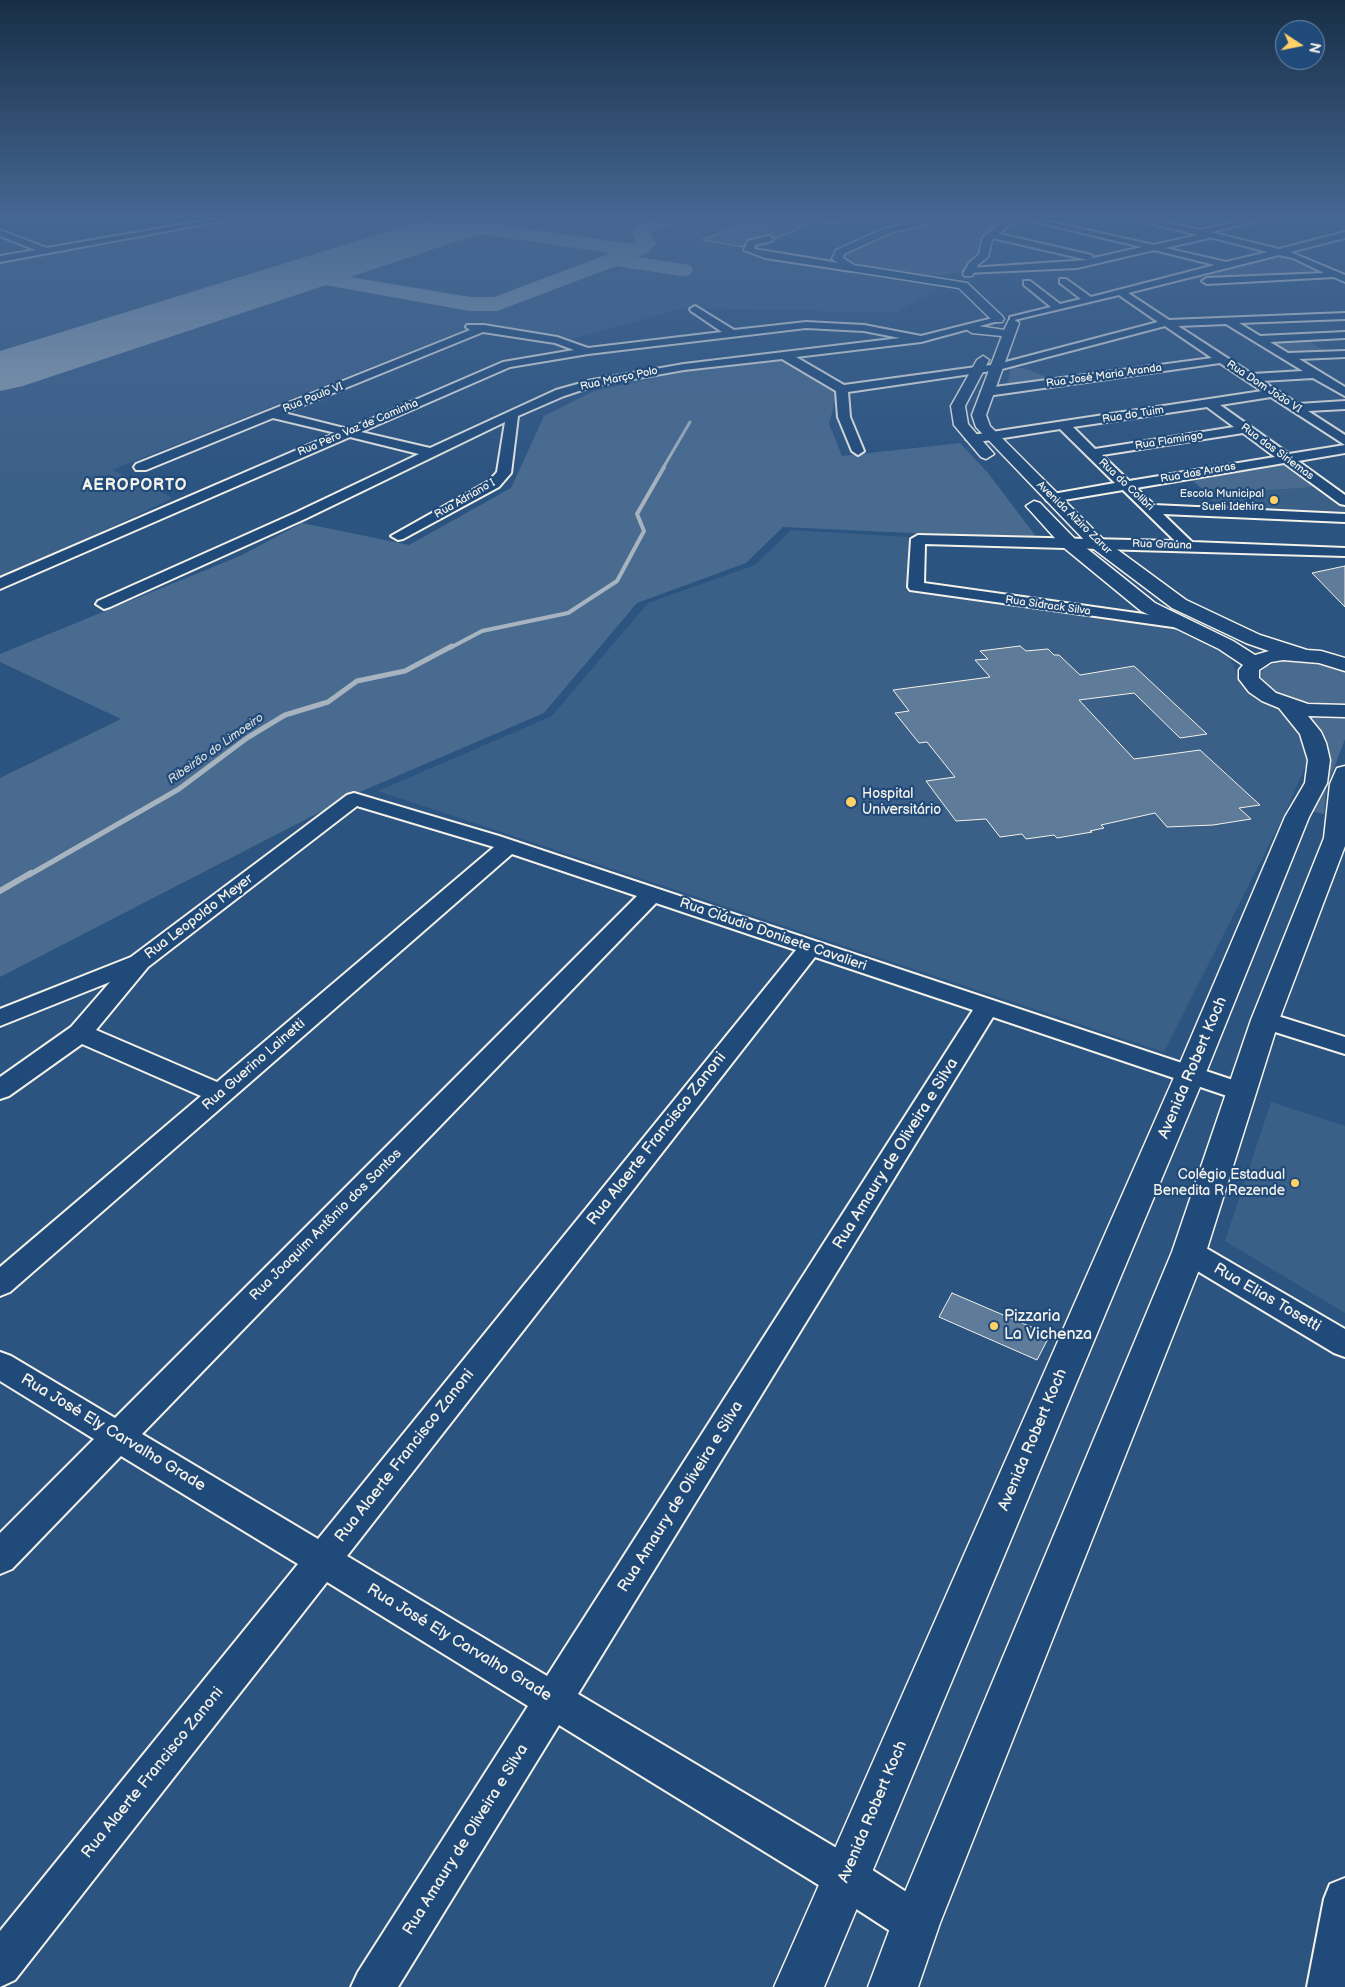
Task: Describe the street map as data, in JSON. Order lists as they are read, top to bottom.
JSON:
{
  "streets": {
    "main road": ["Avenida Alziro Zarur", "Avenida Robert Koch"],
    "street": [
      "Rua José Maria Aranda",
      "Rua Março Polo",
      "Rua Dom João VI",
      "Rua Paulo VI",
      "Rua do Tuim",
      "Rua Pero Vaz de Caminha",
      "Rua Flamingo",
      "Rua das Siriemas",
      "Rua das Araras",
      "Rua do Colibri",
      "Rua Adriano I",
      "Rua Graúna",
      "Rua Sidrack Silva",
      "Rua Leopoldo Meyer",
      "Rua Cláudio Donisete Cavalieri",
      "Rua Guerino Lainetti",
      "Rua Alaerte Francisco Zanoni",
      "Rua Amaury de Oliveira e Silva",
      "Rua Joaquim Antônio dos Santos",
      "Rua Elias Tosetti",
      "Rua José Ely Carvalho Grade"
    ]
  },
  "crossings": [
    ["Rua José Maria Aranda", "Rua Dom João VI"],
    ["Rua José Maria Aranda", "Avenida Alziro Zarur"],
    ["Rua Março Polo", "Rua Pero Vaz de Caminha"],
    ["Rua Março Polo", "Rua Adriano I"],
    ["Rua Dom João VI", "Rua do Tuim"],
    ["Rua do Tuim", "Rua das Siriemas"],
    ["Rua do Tuim", "Rua do Colibri"],
    ["Rua do Tuim", "Avenida Alziro Zarur"],
    ["Rua Flamingo", "Rua das Siriemas"],
    ["Rua Flamingo", "Rua do Colibri"],
    ["Rua das Siriemas", "Rua das Araras"],
    ["Rua das Araras", "Rua do Colibri"],
    ["Rua das Araras", "Avenida Alziro Zarur"],
    ["Rua do Colibri", "Rua Graúna"],
    ["Avenida Alziro Zarur", "Rua Graúna"],
    ["Avenida Alziro Zarur", "Rua Sidrack Silva"],
    ["Rua Graúna", "Rua Sidrack Silva"],
    ["Rua Leopoldo Meyer", "Rua Cláudio Donisete Cavalieri"],
    ["Rua Cláudio Donisete Cavalieri", "Rua Guerino Lainetti"],
    ["Rua Cláudio Donisete Cavalieri", "Avenida Robert Koch"],
    ["Rua Cláudio Donisete Cavalieri", "Rua Alaerte Francisco Zanoni"],
    ["Rua Cláudio Donisete Cavalieri", "Rua Amaury de Oliveira e Silva"],
    ["Rua Cláudio Donisete Cavalieri", "Rua Joaquim Antônio dos Santos"],
    ["Avenida Robert Koch", "Rua José Ely Carvalho Grade"],
    ["Rua Alaerte Francisco Zanoni", "Rua José Ely Carvalho Grade"],
    ["Rua Amaury de Oliveira e Silva", "Rua José Ely Carvalho Grade"],
    ["Rua Joaquim Antônio dos Santos", "Rua José Ely Carvalho Grade"]
  ],
  "districts": ["AEROPORTO"],
  "water": ["Ribeirão do Limoeiro"],
  "places": [
    "Escola Municipal Sueli Idehira",
    "Hospital Universitário",
    "Colégio Estadual Benedita R Rezende",
    "Pizzaria La Vichenza"
  ],
  "north": "right"
}
